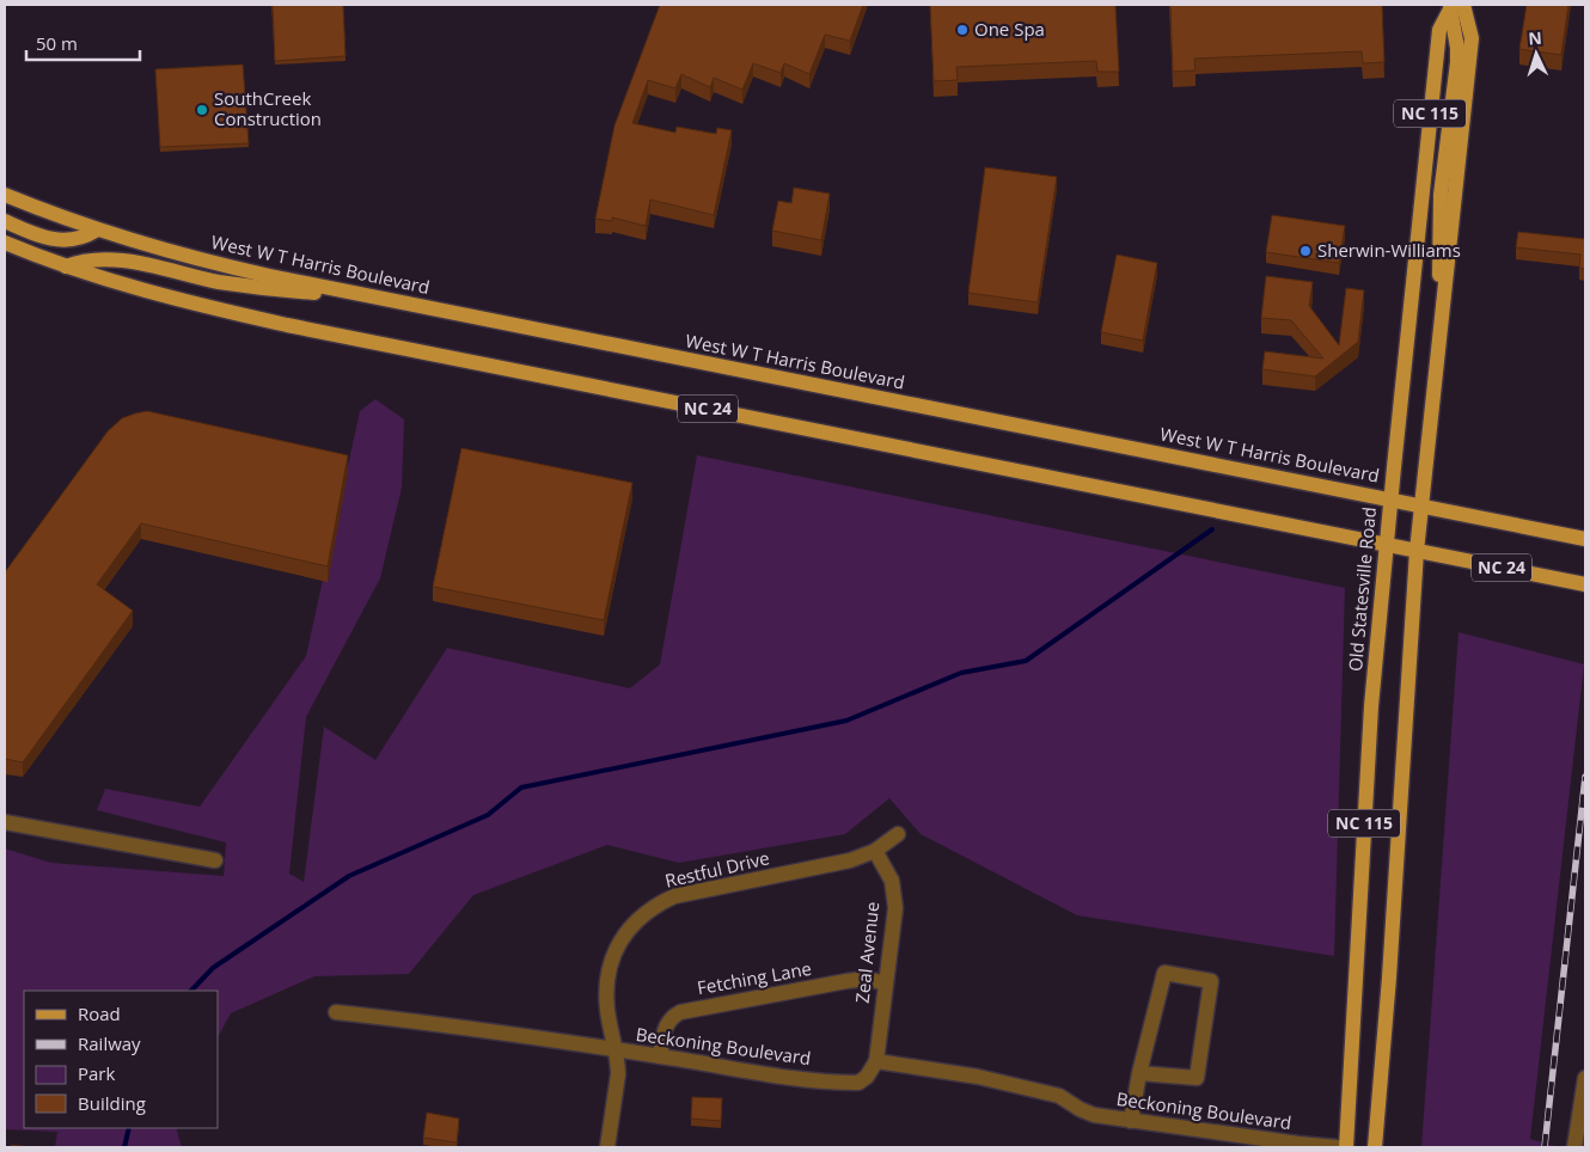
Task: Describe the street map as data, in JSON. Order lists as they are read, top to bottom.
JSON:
{
  "streets": {
    "main road": [
      "NC 115",
      "West W T Harris Boulevard",
      "NC 24",
      "Old Statesville Road"
    ],
    "street": [
      "Restful Drive",
      "Zeal Avenue",
      "Fetching Lane",
      "Beckoning Boulevard"
    ]
  },
  "crossings": [
    ["NC 115", "West W T Harris Boulevard"],
    ["NC 115", "NC 24"],
    ["NC 115", "Old Statesville Road"],
    ["West W T Harris Boulevard", "Old Statesville Road"],
    ["NC 24", "Old Statesville Road"],
    ["Restful Drive", "Zeal Avenue"],
    ["Restful Drive", "Beckoning Boulevard"],
    ["Zeal Avenue", "Fetching Lane"],
    ["Zeal Avenue", "Beckoning Boulevard"],
    ["Fetching Lane", "Beckoning Boulevard"]
  ],
  "places": ["One Spa", "SouthCreek Construction", "Sherwin-Williams"],
  "legend": [
    "Road",
    "Railway",
    "Park",
    "Building"
  ],
  "scale_bar": "50 m",
  "north": "top"
}
